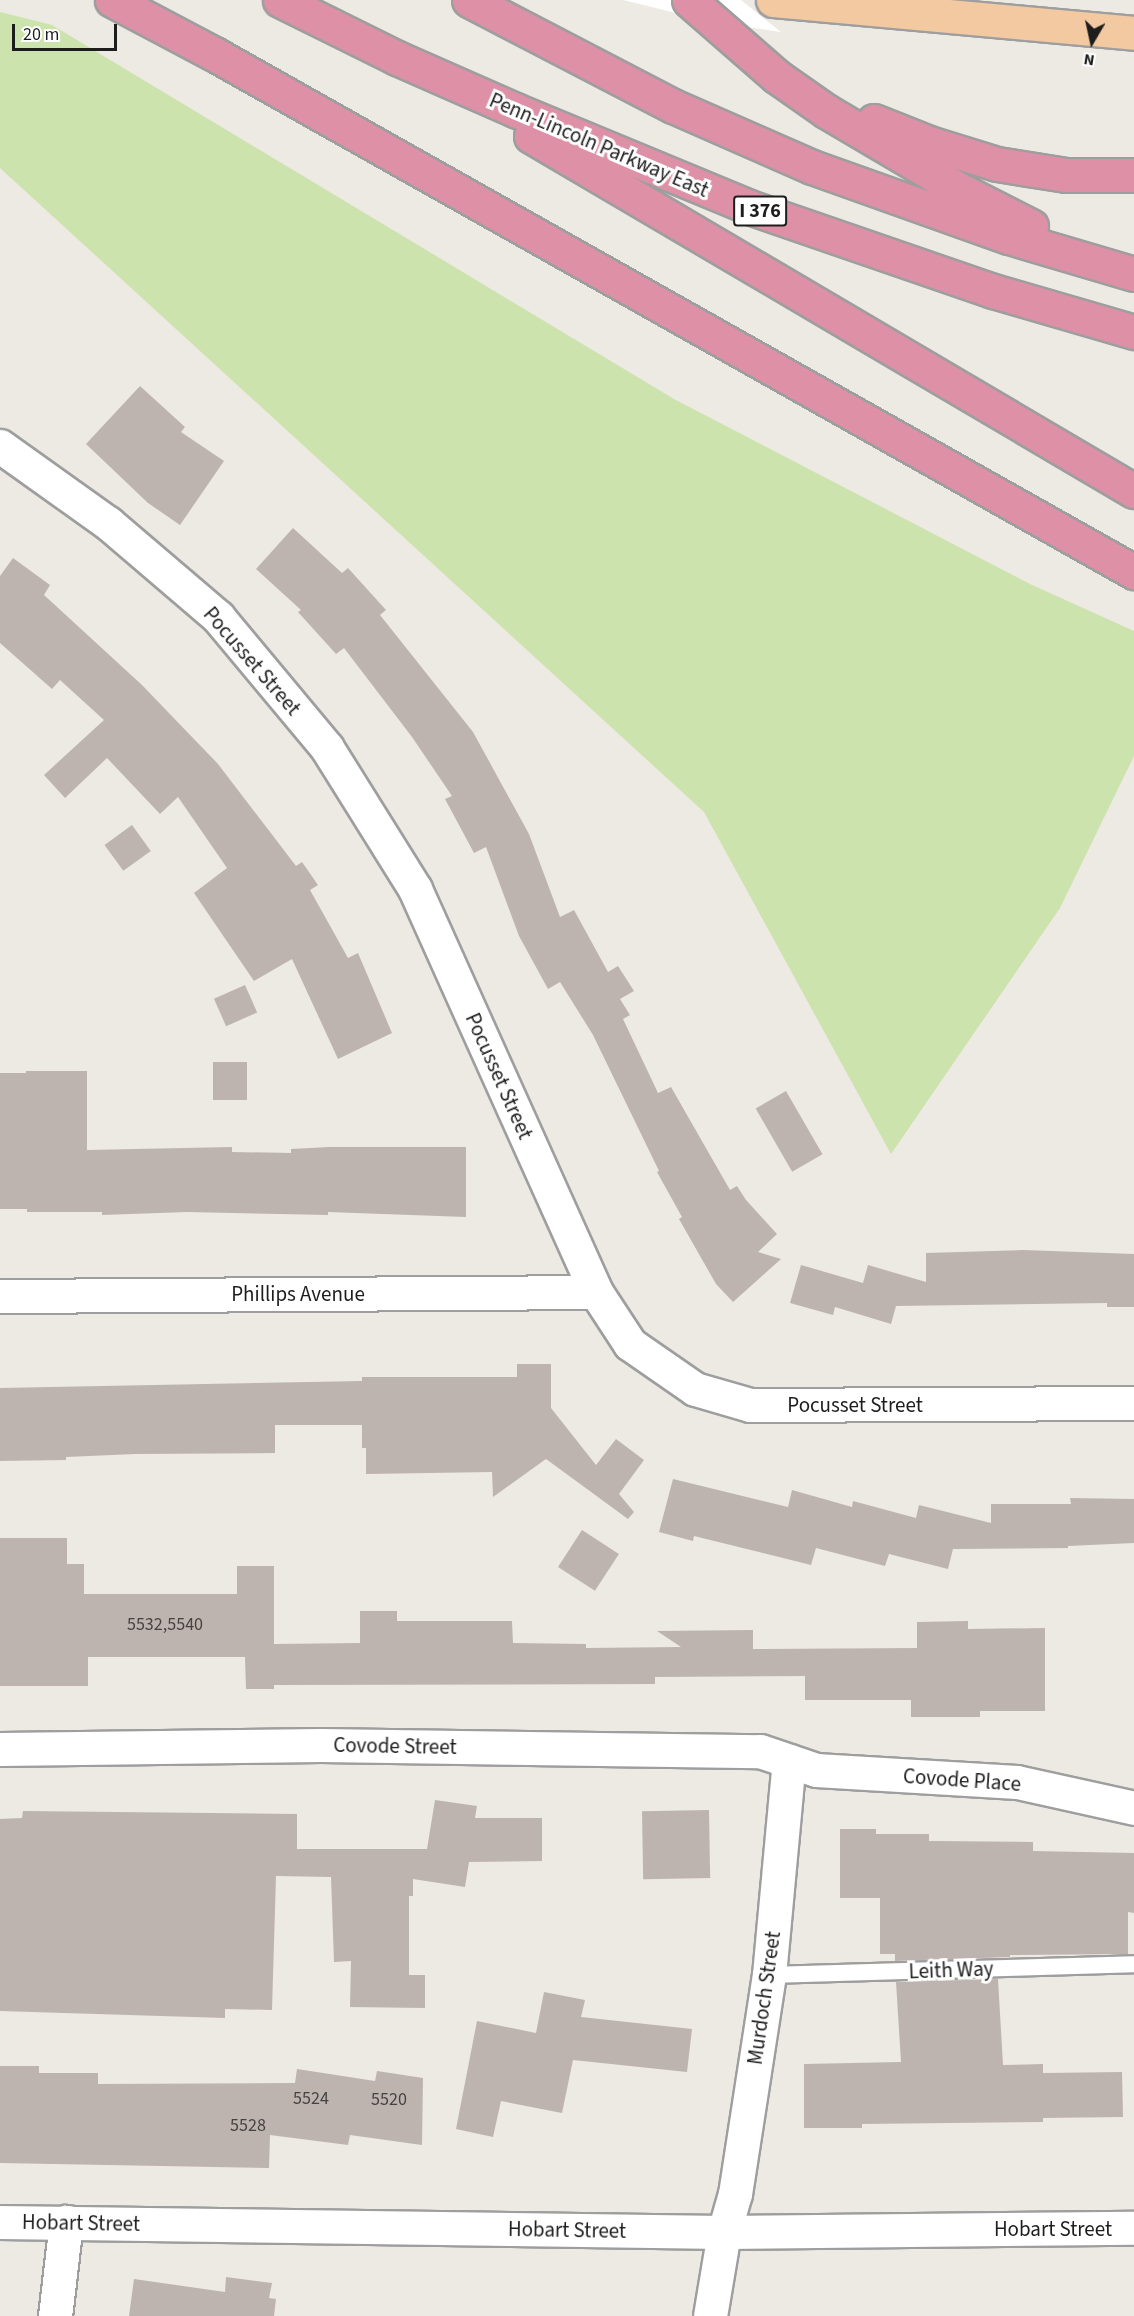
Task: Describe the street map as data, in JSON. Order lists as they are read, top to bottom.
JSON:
{
  "streets": {
    "highway": ["Penn-Lincoln Parkway East", "I 376"],
    "street": [
      "Pocusset Street",
      "Phillips Avenue",
      "Covode Street",
      "Covode Place",
      "Murdoch Street",
      "Hobart Street"
    ],
    "lane": ["Leith Way"]
  },
  "crossings": [
    ["Pocusset Street", "Phillips Avenue"],
    ["Covode Street", "Covode Place"],
    ["Covode Street", "Murdoch Street"],
    ["Covode Place", "Murdoch Street"],
    ["Leith Way", "Murdoch Street"],
    ["Murdoch Street", "Hobart Street"]
  ],
  "house_numbers": [
    "5532,5540",
    "5524",
    "5520",
    "5528"
  ],
  "scale_bar": "20 m",
  "north": "bottom"
}
